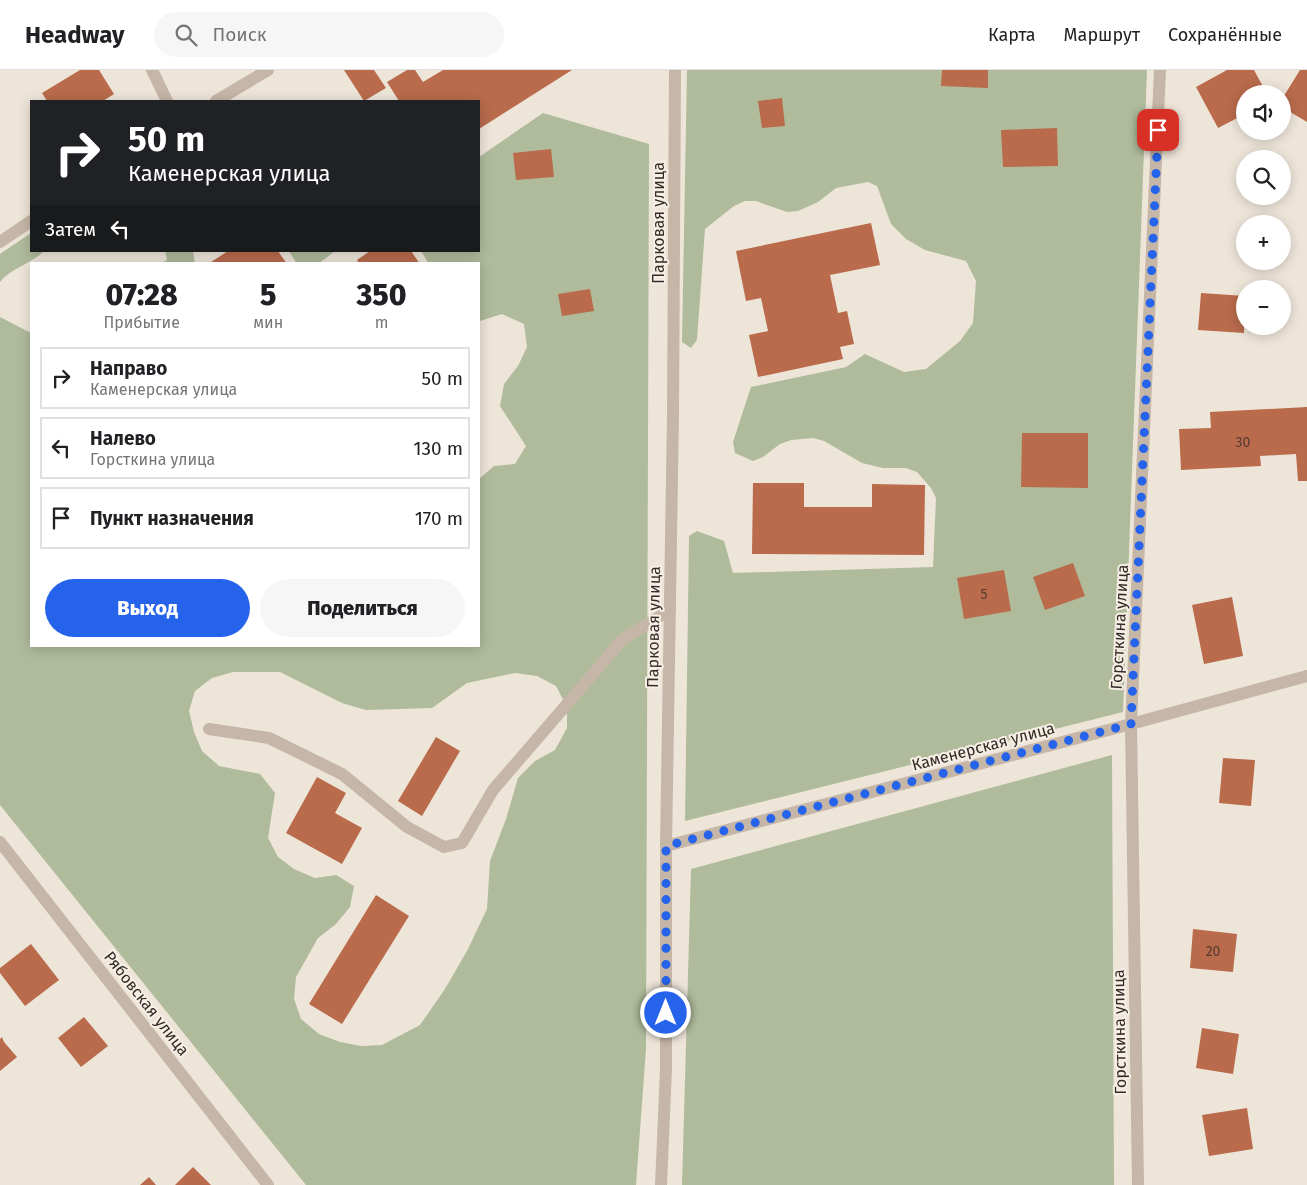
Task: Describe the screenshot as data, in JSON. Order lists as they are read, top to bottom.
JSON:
{
  "streets": {
    "street": [
      "Парковая улица",
      "Горсткина улица",
      "Каменерская улица",
      "Рябовская улица"
    ]
  },
  "crossings": [
    ["Парковая улица", "Каменерская улица"],
    ["Горсткина улица", "Каменерская улица"]
  ],
  "house_numbers": ["30", "5", "20"],
  "page": {
    "header": "Headway",
    "search": "Поиск",
    "nav": ["Карта", "Маршрут", "Сохранённые"],
    "map_buttons": ["+", "−"],
    "turn": ["50 m", "Каменерская улица"],
    "then": "Затем",
    "eta": [
      "07:28",
      "Прибытие",
      "5",
      "мин",
      "350",
      "m"
    ],
    "list": [
      {
        "name": "Направо",
        "note": "Каменерская улица",
        "value": "50 m"
      },
      {
        "name": "Налево",
        "note": "Горсткина улица",
        "value": "130 m"
      },
      {
        "name": "Пункт назначения",
        "value": "170 m"
      }
    ],
    "buttons": ["Выход", "Поделиться"]
  }
}
